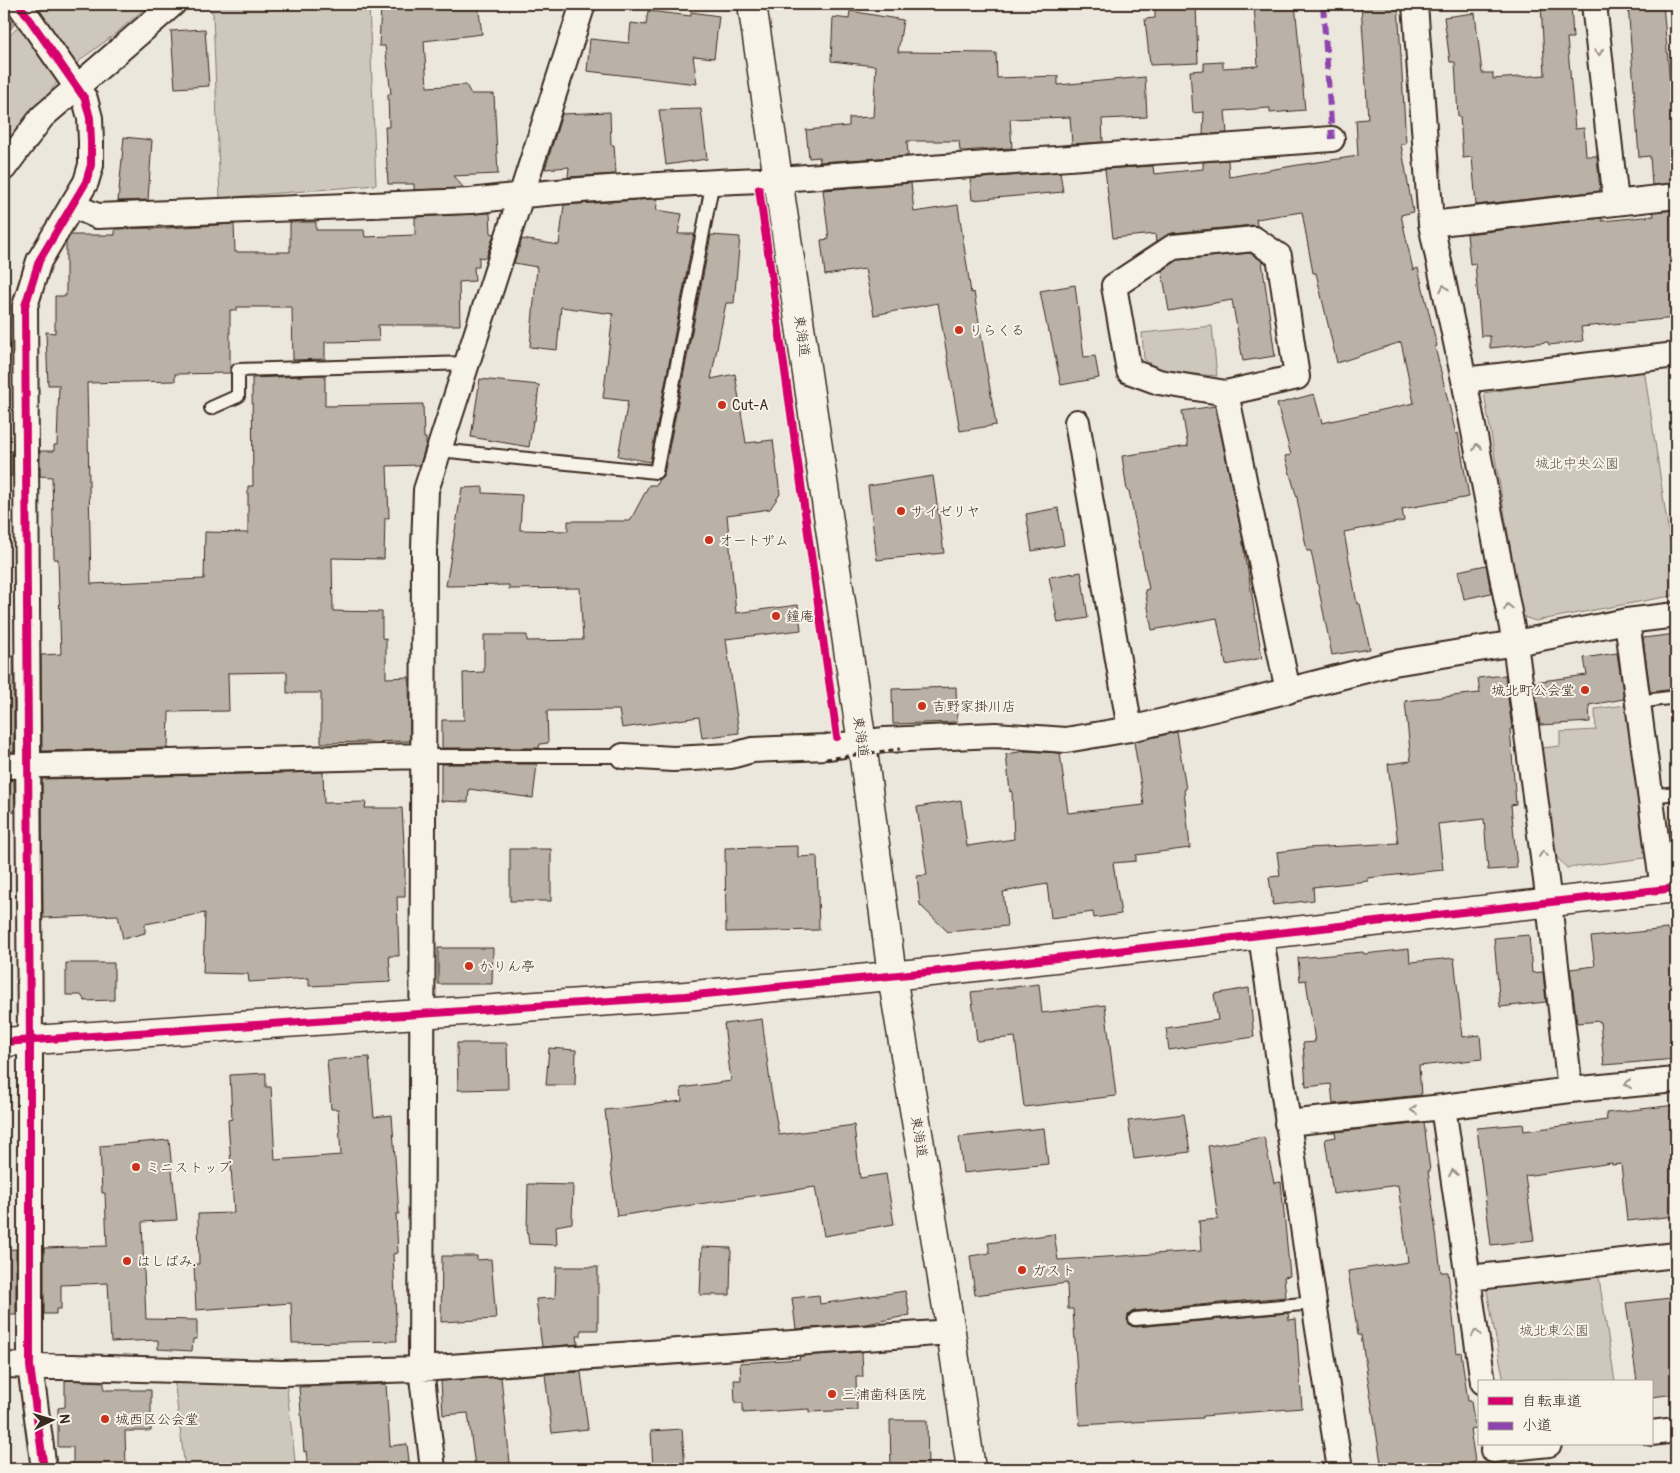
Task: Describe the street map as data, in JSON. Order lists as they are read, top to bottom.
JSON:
{
  "streets": {
    "street": ["東海道"]
  },
  "parks": ["城北中央公園", "城北東公園"],
  "places": [
    "りらくる",
    "Cut-A",
    "サイゼリヤ",
    "オートザム",
    "鐘庵",
    "城北町公会堂",
    "吉野家掛川店",
    "かりん亭",
    "ミニストップ",
    "はしばみ.",
    "ガスト",
    "三浦歯科医院",
    "城西区公会堂"
  ],
  "legend": ["自転車道", "小道"],
  "north": "right"
}
